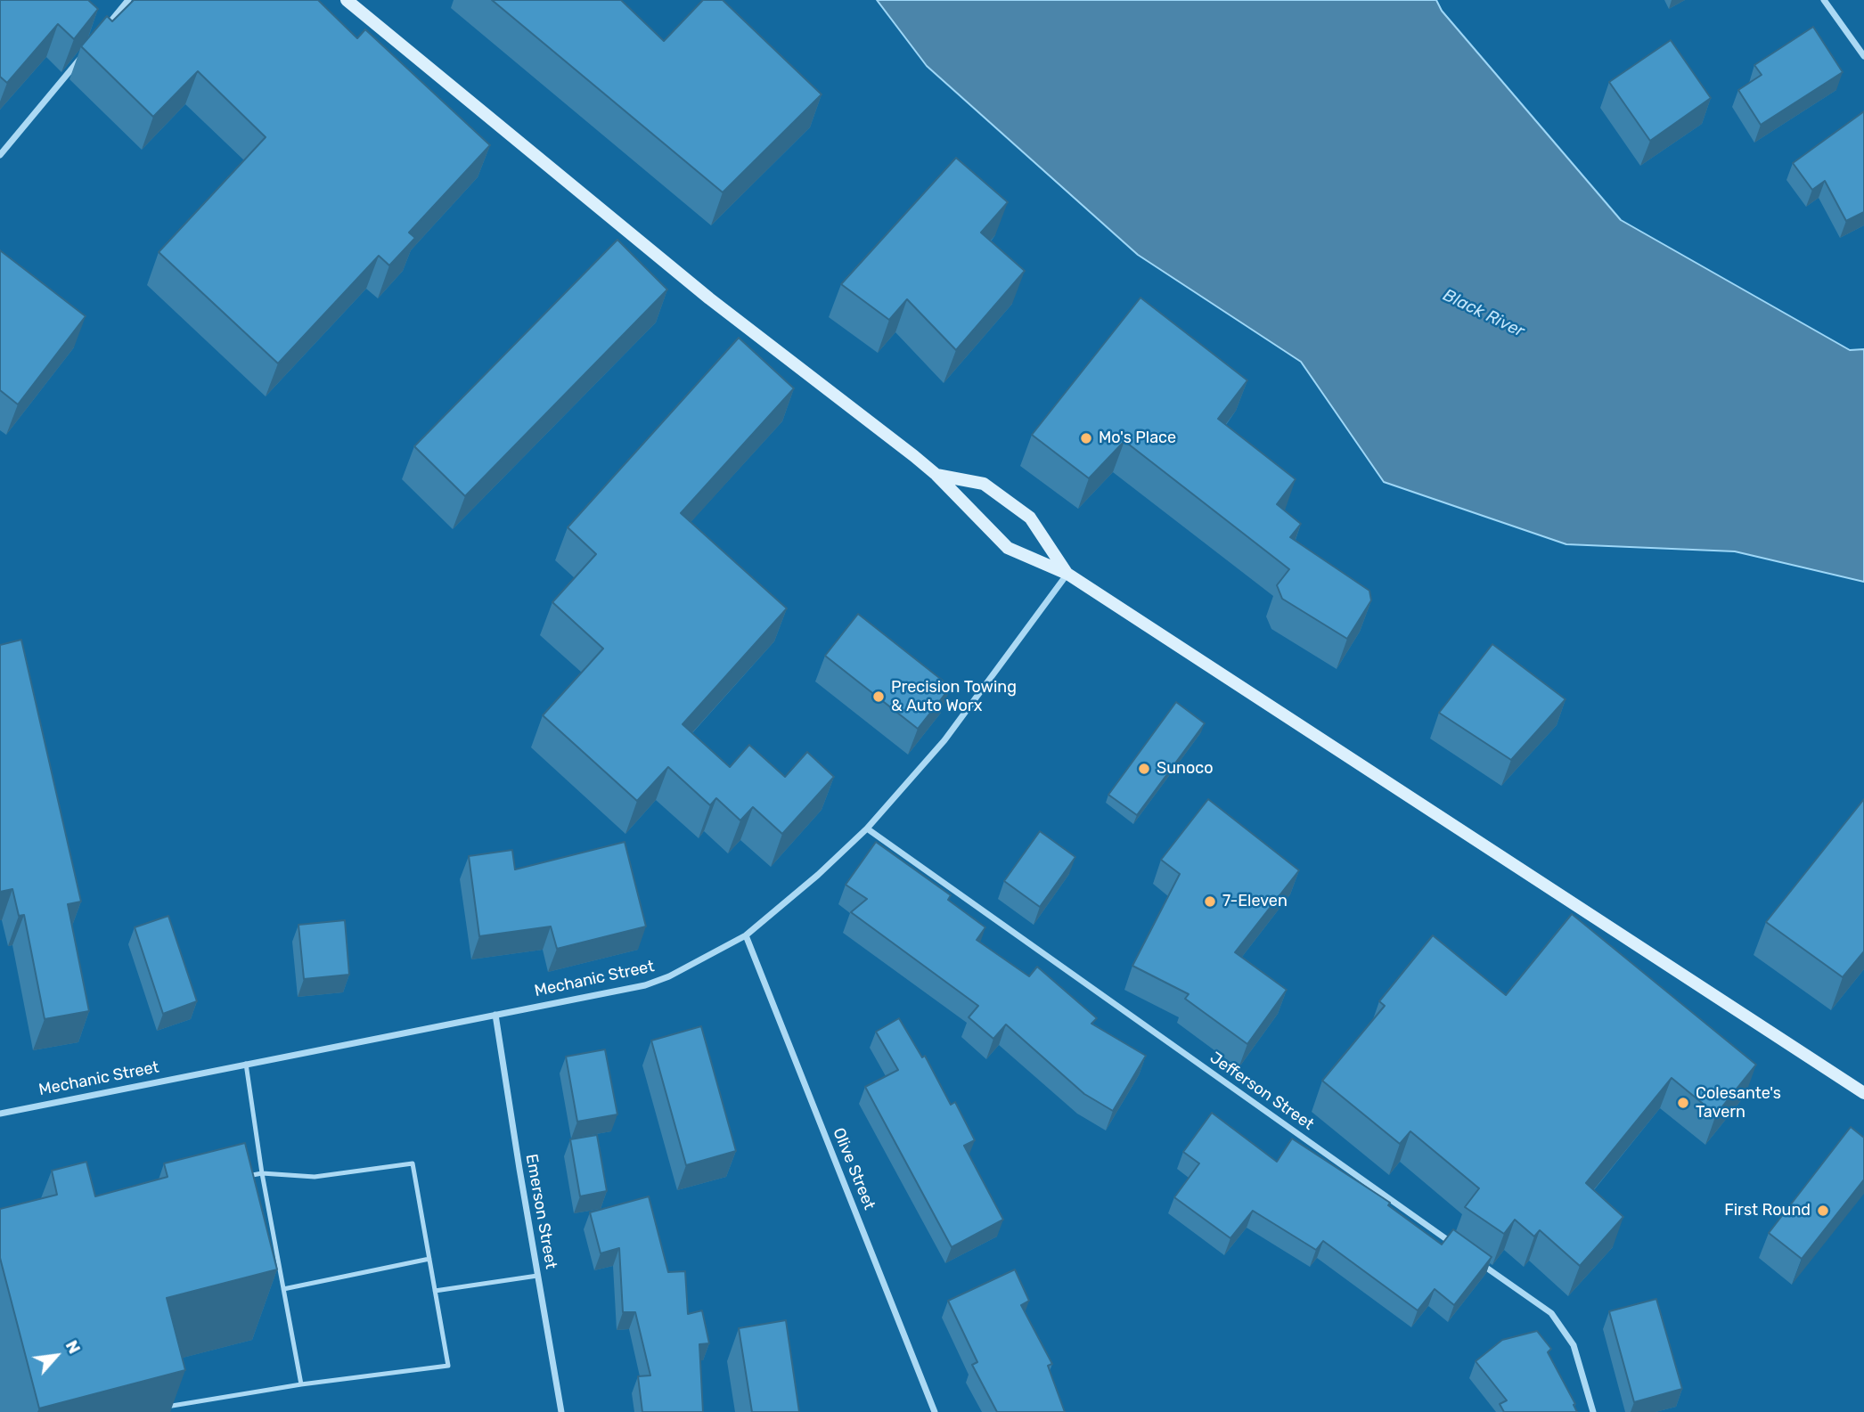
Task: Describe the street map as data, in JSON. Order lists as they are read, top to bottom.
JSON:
{
  "streets": {
    "street": [
      "Mechanic Street",
      "Jefferson Street",
      "Olive Street",
      "Emerson Street"
    ]
  },
  "crossings": [
    ["Mechanic Street", "Jefferson Street"],
    ["Mechanic Street", "Olive Street"],
    ["Mechanic Street", "Emerson Street"]
  ],
  "water": ["Black River"],
  "places": [
    "Mo's Place",
    "Precision Towing & Auto Worx",
    "Sunoco",
    "7-Eleven",
    "Colesante's Tavern",
    "First Round"
  ],
  "north": "top right"
}
